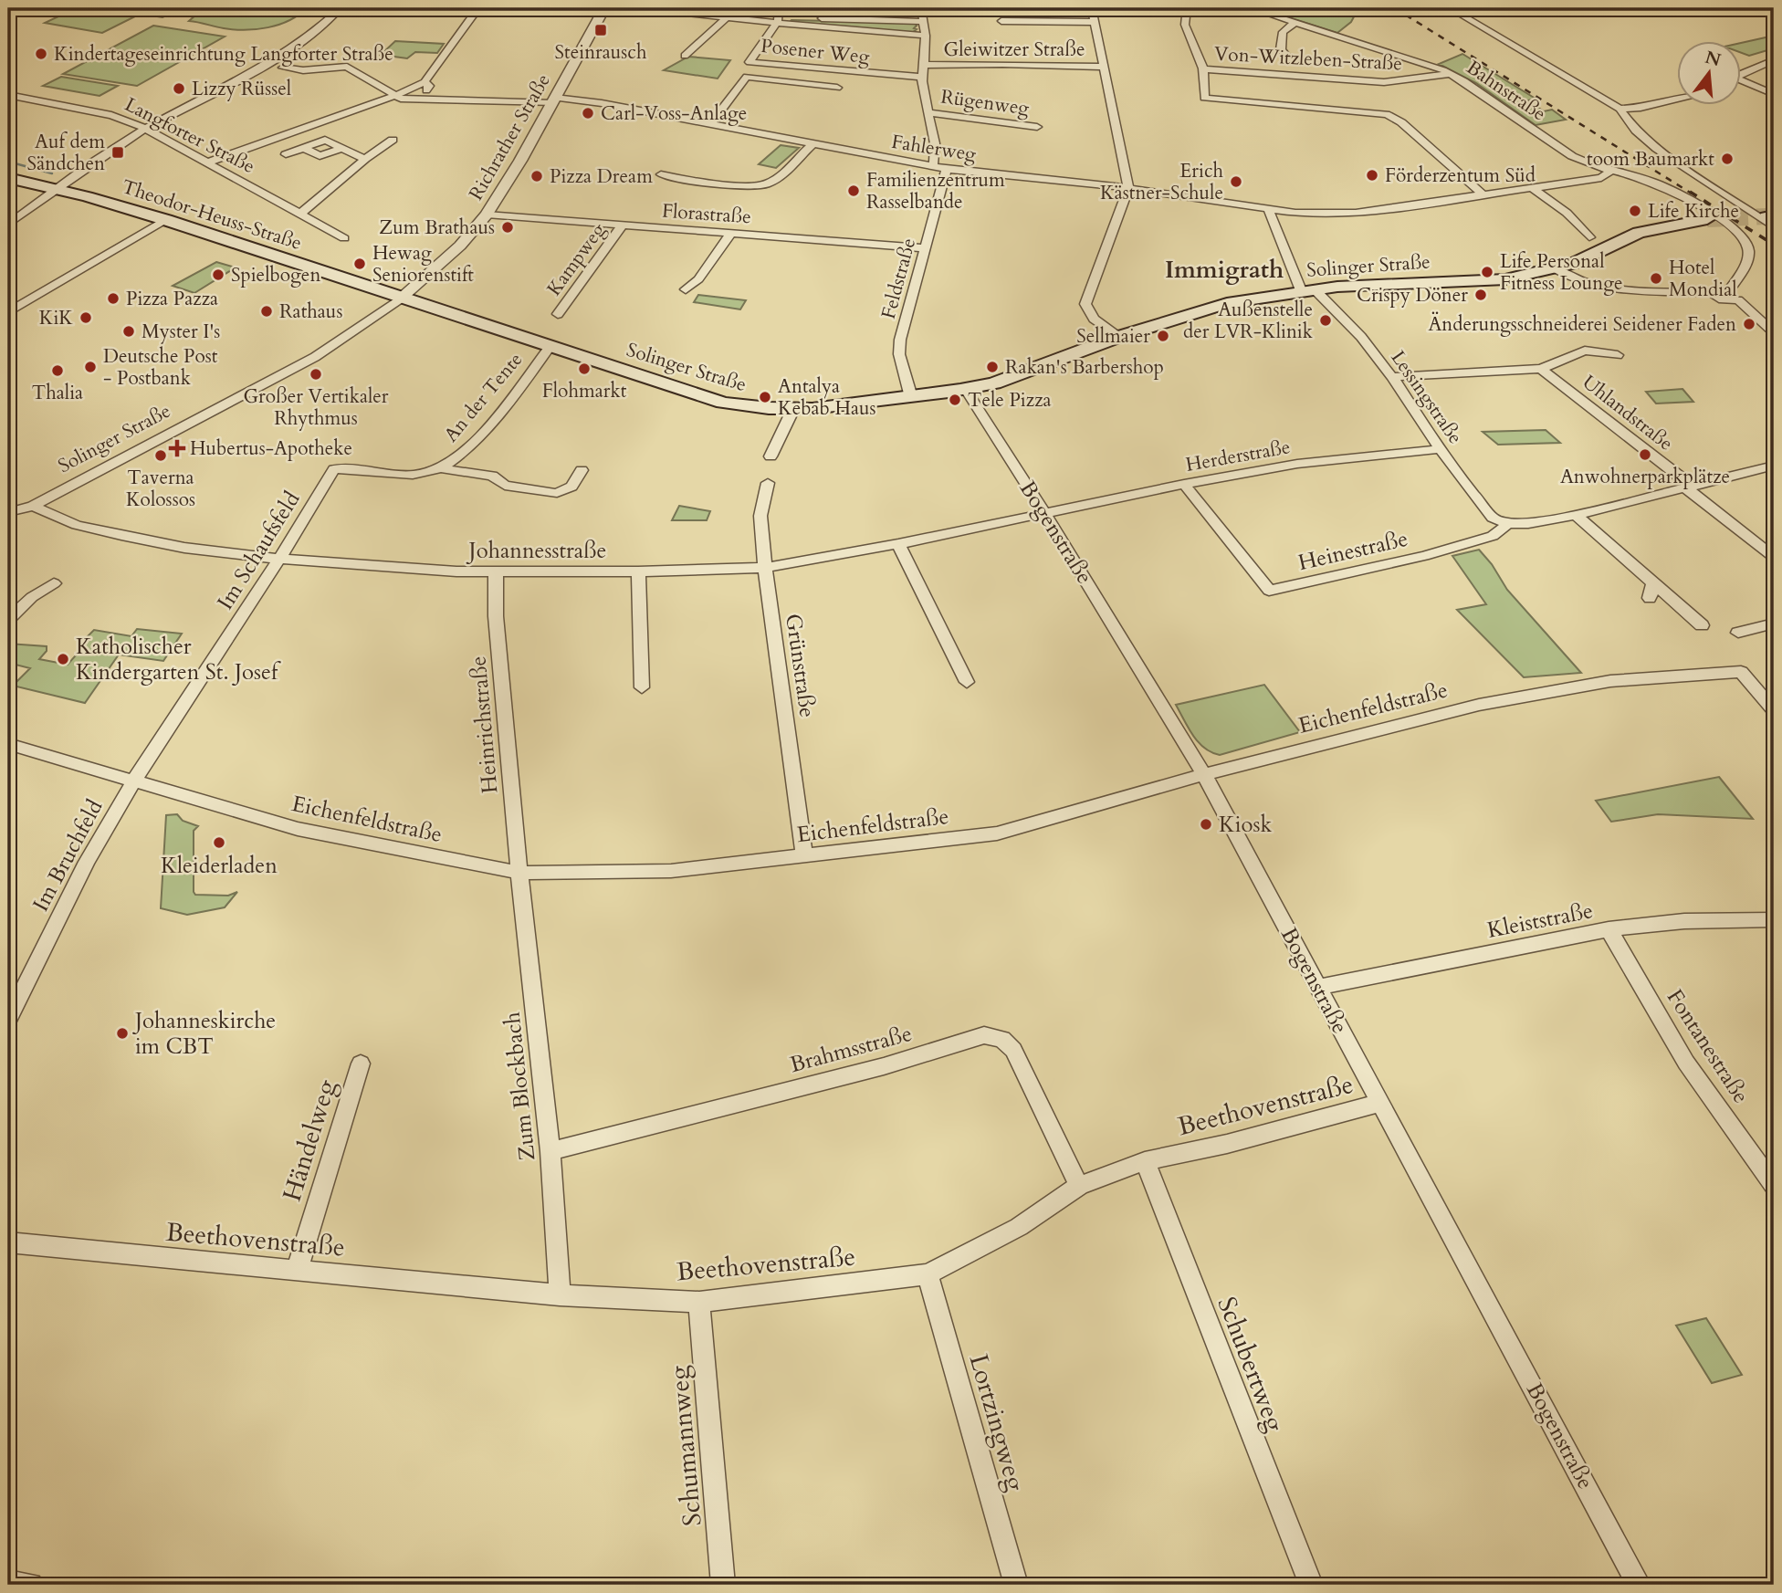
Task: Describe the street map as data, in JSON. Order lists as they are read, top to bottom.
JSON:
{
  "streets": {
    "main road": ["Theodor-Heuss-Straße", "Solinger Straße"],
    "street": [
      "Gleiwitzer Straße",
      "Posener Weg",
      "Von-Witzleben-Straße",
      "Bahnstraße",
      "Rügenweg",
      "Langforter Straße",
      "Richrather Straße",
      "Fahlerweg",
      "Florastraße",
      "Kampweg",
      "Feldstraße",
      "An der Tente",
      "Lessingstraße",
      "Uhlandstraße",
      "Herderstraße",
      "Bogenstraße",
      "Im Schaufsfeld",
      "Johannesstraße",
      "Heinestraße",
      "Grünstraße",
      "Eichenfeldstraße",
      "Heinrichstraße",
      "Im Bruchfeld",
      "Kleiststraße",
      "Fontanestraße",
      "Brahmsstraße",
      "Zum Blockbach",
      "Beethovenstraße",
      "Händelweg",
      "Schubertweg",
      "Lortzingweg",
      "Schumannweg"
    ]
  },
  "crossings": [
    ["Von-Witzleben-Straße", "Bahnstraße"],
    ["Bahnstraße", "Fahlerweg"],
    ["Richrather Straße", "Fahlerweg"],
    ["Richrather Straße", "Florastraße"],
    ["Richrather Straße", "Theodor-Heuss-Straße"],
    ["Richrather Straße", "Solinger Straße"],
    ["Fahlerweg", "Feldstraße"],
    ["Florastraße", "Kampweg"],
    ["Florastraße", "Feldstraße"],
    ["Theodor-Heuss-Straße", "Solinger Straße"],
    ["Solinger Straße", "Feldstraße"],
    ["Solinger Straße", "An der Tente"],
    ["Solinger Straße", "Lessingstraße"],
    ["Solinger Straße", "Bogenstraße"],
    ["Solinger Straße", "Johannesstraße"],
    ["An der Tente", "Im Schaufsfeld"],
    ["Lessingstraße", "Uhlandstraße"],
    ["Lessingstraße", "Herderstraße"],
    ["Lessingstraße", "Heinestraße"],
    ["Uhlandstraße", "Heinestraße"],
    ["Herderstraße", "Bogenstraße"],
    ["Herderstraße", "Johannesstraße"],
    ["Herderstraße", "Heinestraße"],
    ["Bogenstraße", "Johannesstraße"],
    ["Bogenstraße", "Eichenfeldstraße"],
    ["Bogenstraße", "Kleiststraße"],
    ["Bogenstraße", "Beethovenstraße"],
    ["Im Schaufsfeld", "Johannesstraße"],
    ["Im Schaufsfeld", "Eichenfeldstraße"],
    ["Im Schaufsfeld", "Im Bruchfeld"],
    ["Johannesstraße", "Grünstraße"],
    ["Johannesstraße", "Heinrichstraße"],
    ["Grünstraße", "Eichenfeldstraße"],
    ["Eichenfeldstraße", "Heinrichstraße"],
    ["Eichenfeldstraße", "Im Bruchfeld"],
    ["Eichenfeldstraße", "Zum Blockbach"],
    ["Heinrichstraße", "Zum Blockbach"],
    ["Kleiststraße", "Fontanestraße"],
    ["Brahmsstraße", "Zum Blockbach"],
    ["Brahmsstraße", "Beethovenstraße"],
    ["Zum Blockbach", "Beethovenstraße"],
    ["Beethovenstraße", "Händelweg"],
    ["Beethovenstraße", "Schubertweg"],
    ["Beethovenstraße", "Lortzingweg"],
    ["Beethovenstraße", "Schumannweg"]
  ],
  "districts": ["Immigrath"],
  "places": {
    "transit": ["Steinrausch", "Auf dem Sändchen"],
    "other": [
      "Kindertageseinrichtung Langforter Straße",
      "Lizzy Rüssel",
      "Carl-Voss-Anlage",
      "toom Baumarkt",
      "Förderzentum Süd",
      "Pizza Dream",
      "Erich Kästner-Schule",
      "Familienzentrum Rasselbande",
      "Life Kirche",
      "Zum Brathaus",
      "Hewag Seniorenstift",
      "Life Personal Fitness Lounge",
      "Spielbogen",
      "Hotel Mondial",
      "Crispy Döner",
      "Pizza Pazza",
      "Rathaus",
      "KiK",
      "Außenstelle der LVR-Klinik",
      "Änderungsschneiderei Seidener Faden",
      "Myster I's",
      "Sellmaier",
      "Deutsche Post - Postbank",
      "Rakan's Barbershop",
      "Flohmarkt",
      "Thalia",
      "Großer Vertikaler Rhythmus",
      "Antalya Kebab Haus",
      "Tele Pizza",
      "Anwohnerparkplätze",
      "Taverna Kolossos",
      "Katholischer Kindergarten St. Josef",
      "Kiosk",
      "Kleiderladen",
      "Johanneskirche im CBT"
    ],
    "health": ["Hubertus-Apotheke"]
  },
  "north": "top"
}
